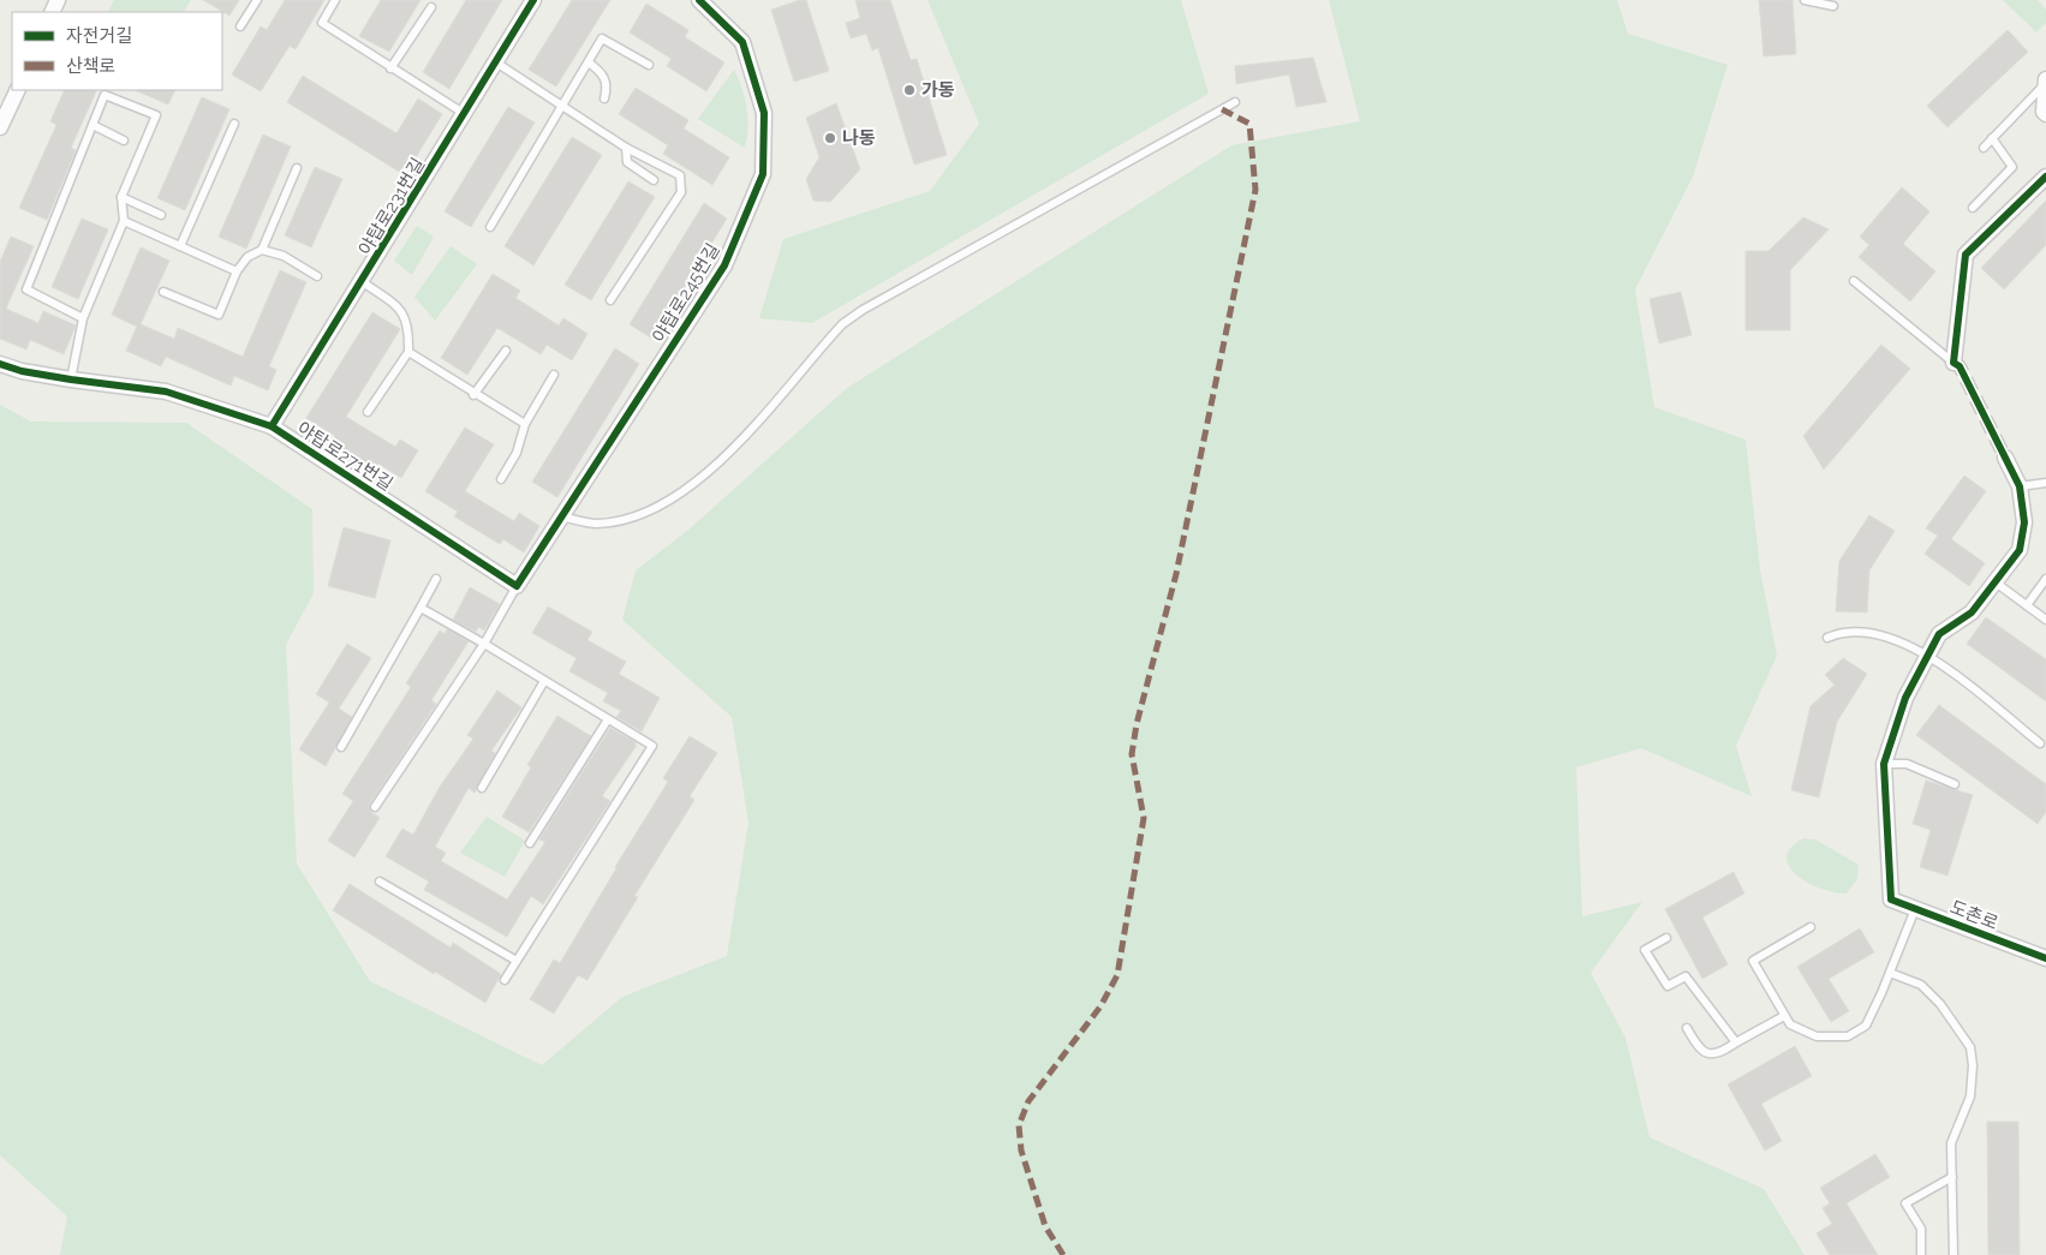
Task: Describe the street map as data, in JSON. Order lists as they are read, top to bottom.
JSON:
{
  "streets": {
    "street": [
      "야탑로231번길",
      "야탑로245번길",
      "야탑로271번길",
      "도촌로"
    ]
  },
  "crossings": [
    ["야탑로231번길", "야탑로271번길"],
    ["야탑로245번길", "야탑로271번길"]
  ],
  "places": ["가동", "나동"],
  "legend": ["자전거길", "산책로"]
}
